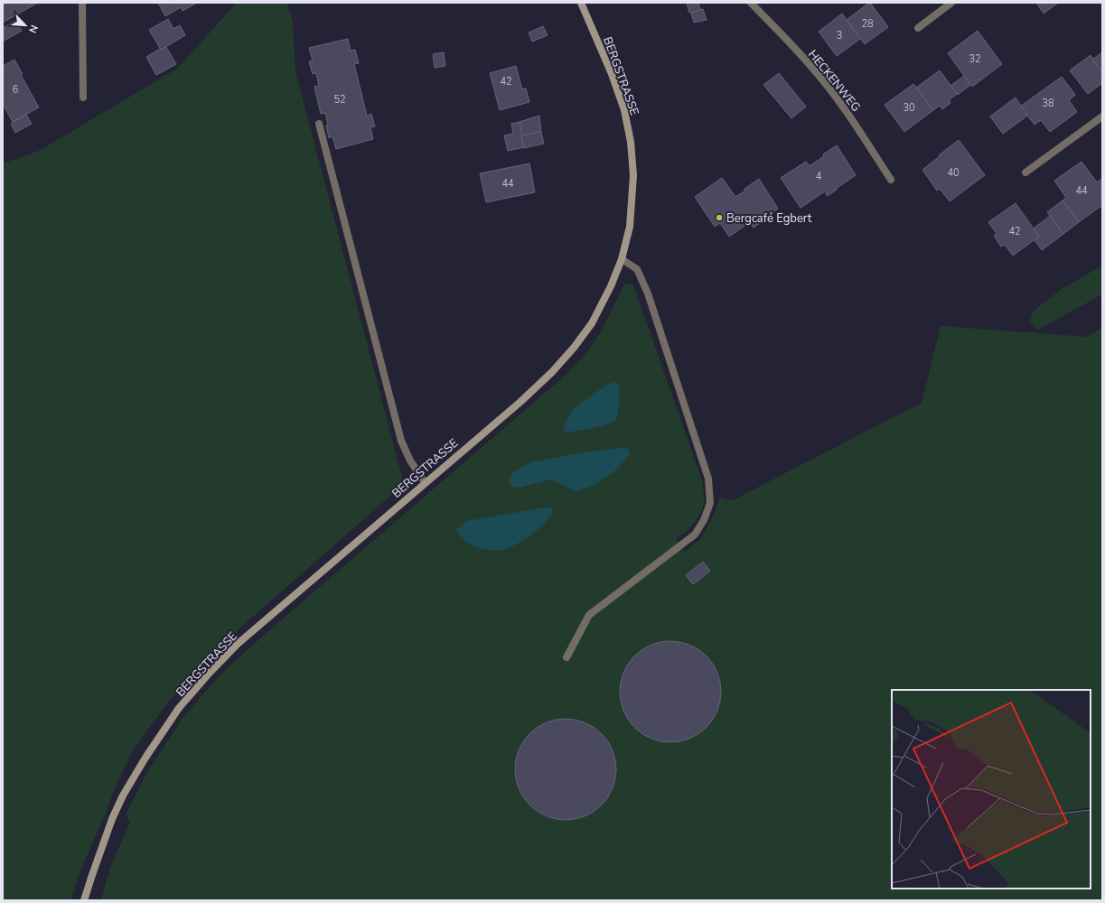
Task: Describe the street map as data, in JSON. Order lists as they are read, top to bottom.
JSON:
{
  "streets": {
    "main road": ["BERGSTRASSE"],
    "street": ["HECKENWEG"]
  },
  "places": ["Bergcafé Egbert"],
  "house_numbers": [
    "28",
    "3",
    "32",
    "42",
    "6",
    "52",
    "38",
    "30",
    "40",
    "4",
    "44",
    "44",
    "42"
  ],
  "north": "bottom right"
}
